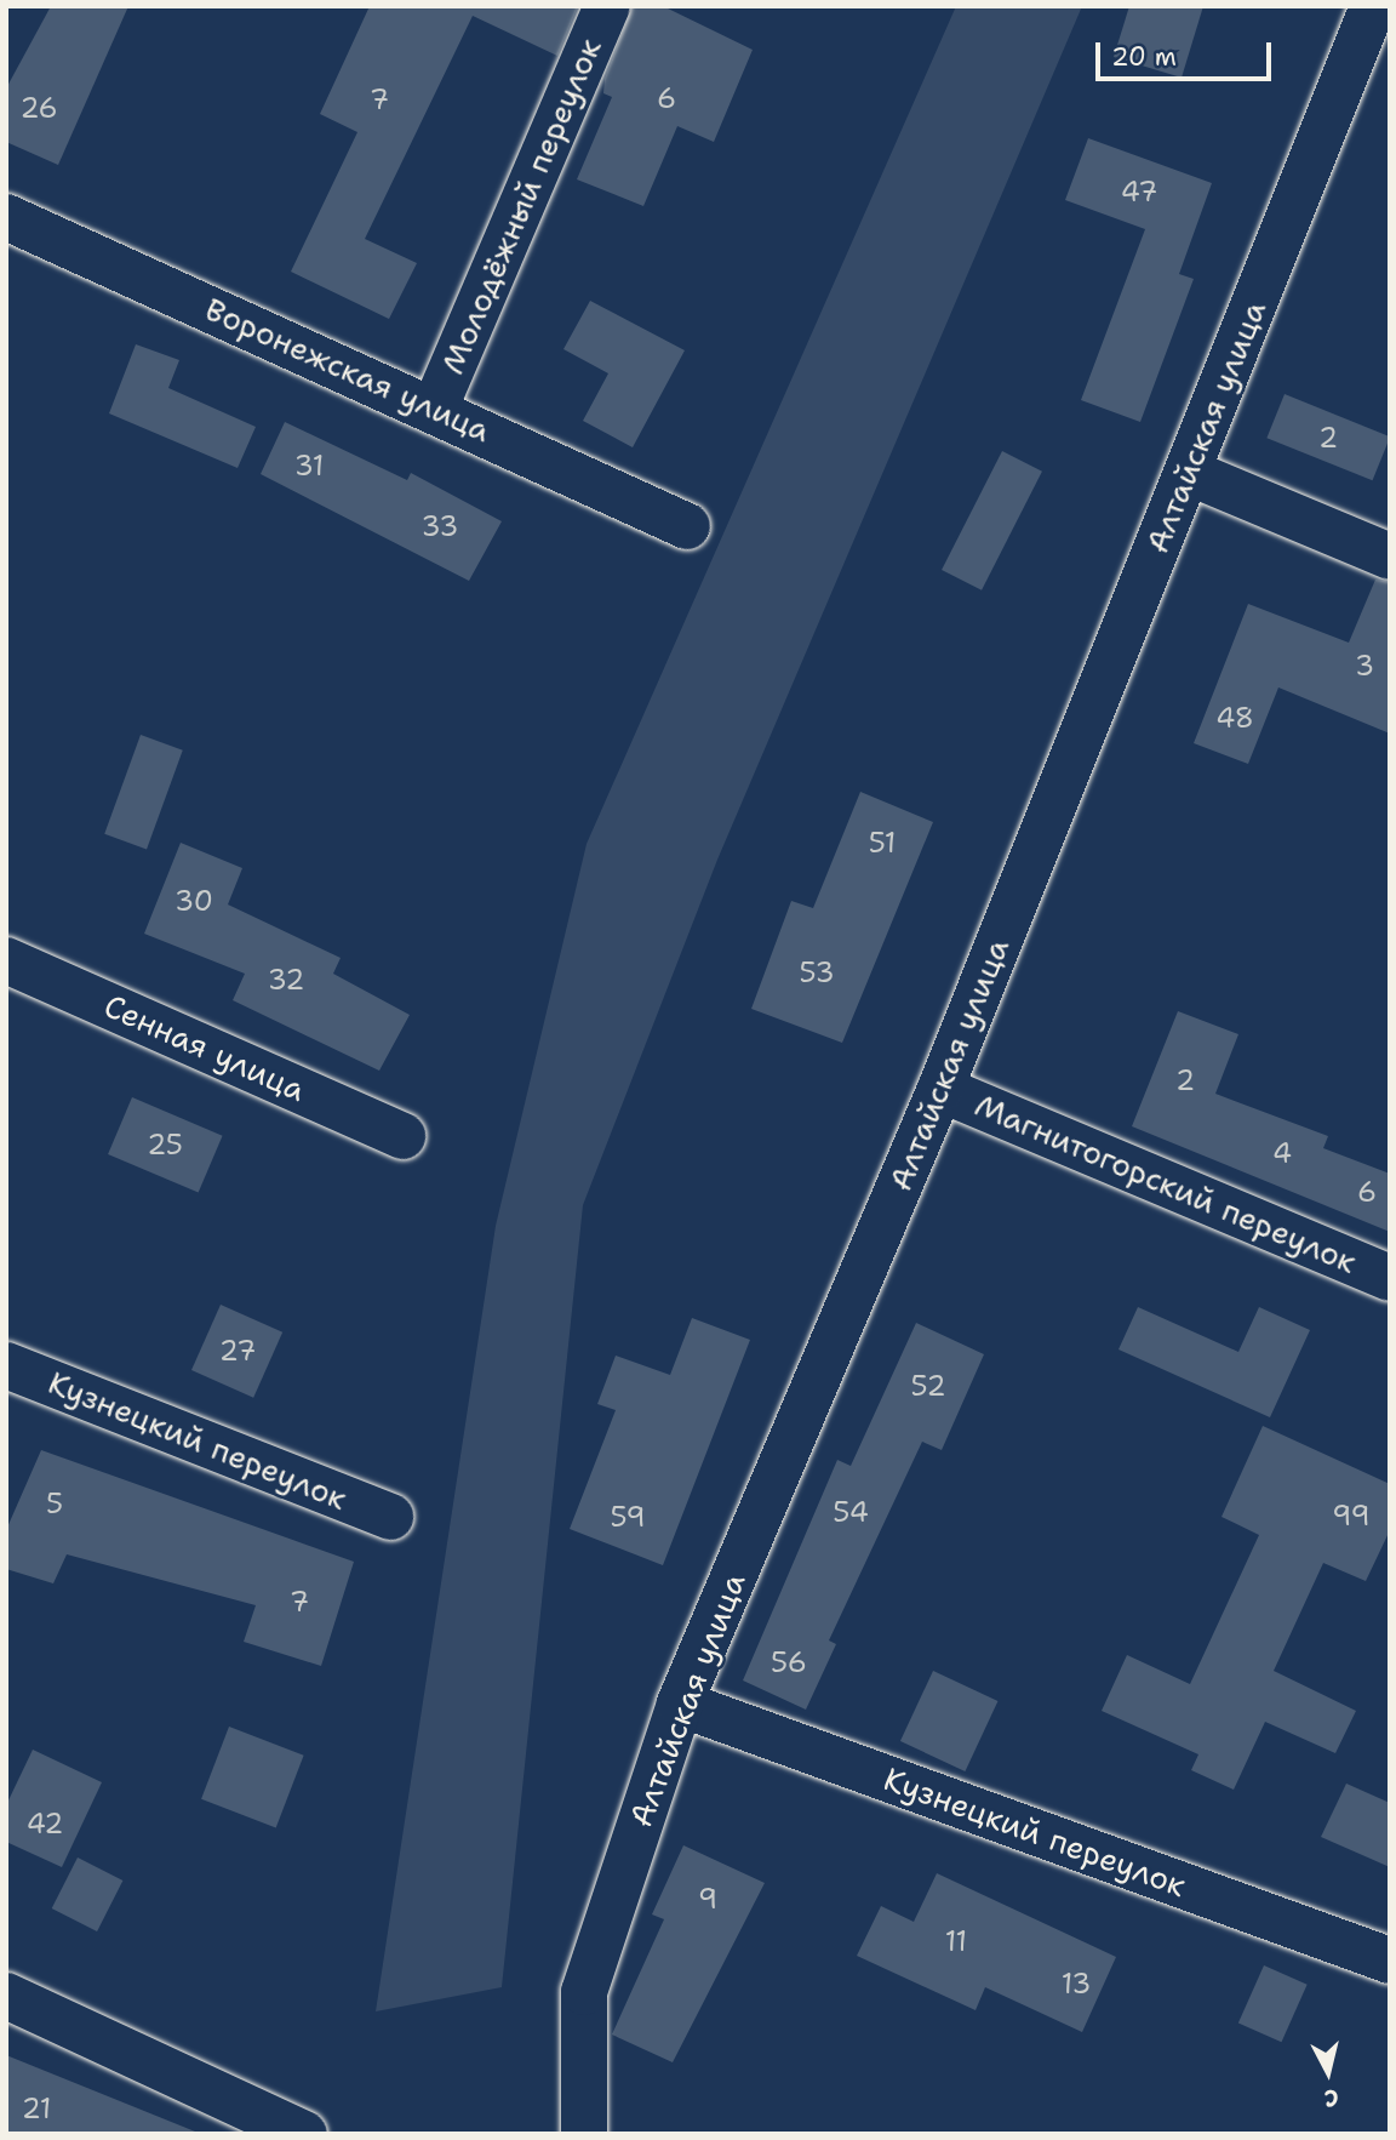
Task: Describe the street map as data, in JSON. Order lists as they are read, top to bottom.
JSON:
{
  "streets": {
    "street": [
      "Молодёжный переулок",
      "Воронежская улица",
      "Алтайская улица",
      "Сенная улица",
      "Магнитогорский переулок",
      "Кузнецкий переулок"
    ]
  },
  "crossings": [
    ["Молодёжный переулок", "Воронежская улица"],
    ["Алтайская улица", "Магнитогорский переулок"],
    ["Алтайская улица", "Кузнецкий переулок"]
  ],
  "house_numbers": [
    "6",
    "7",
    "26",
    "47",
    "2",
    "31",
    "33",
    "3",
    "48",
    "51",
    "30",
    "53",
    "32",
    "2",
    "25",
    "4",
    "6",
    "27",
    "52",
    "5",
    "54",
    "99",
    "59",
    "7",
    "56",
    "42",
    "9",
    "11",
    "13",
    "21"
  ],
  "scale_bar": "20 m",
  "north": "bottom"
}
